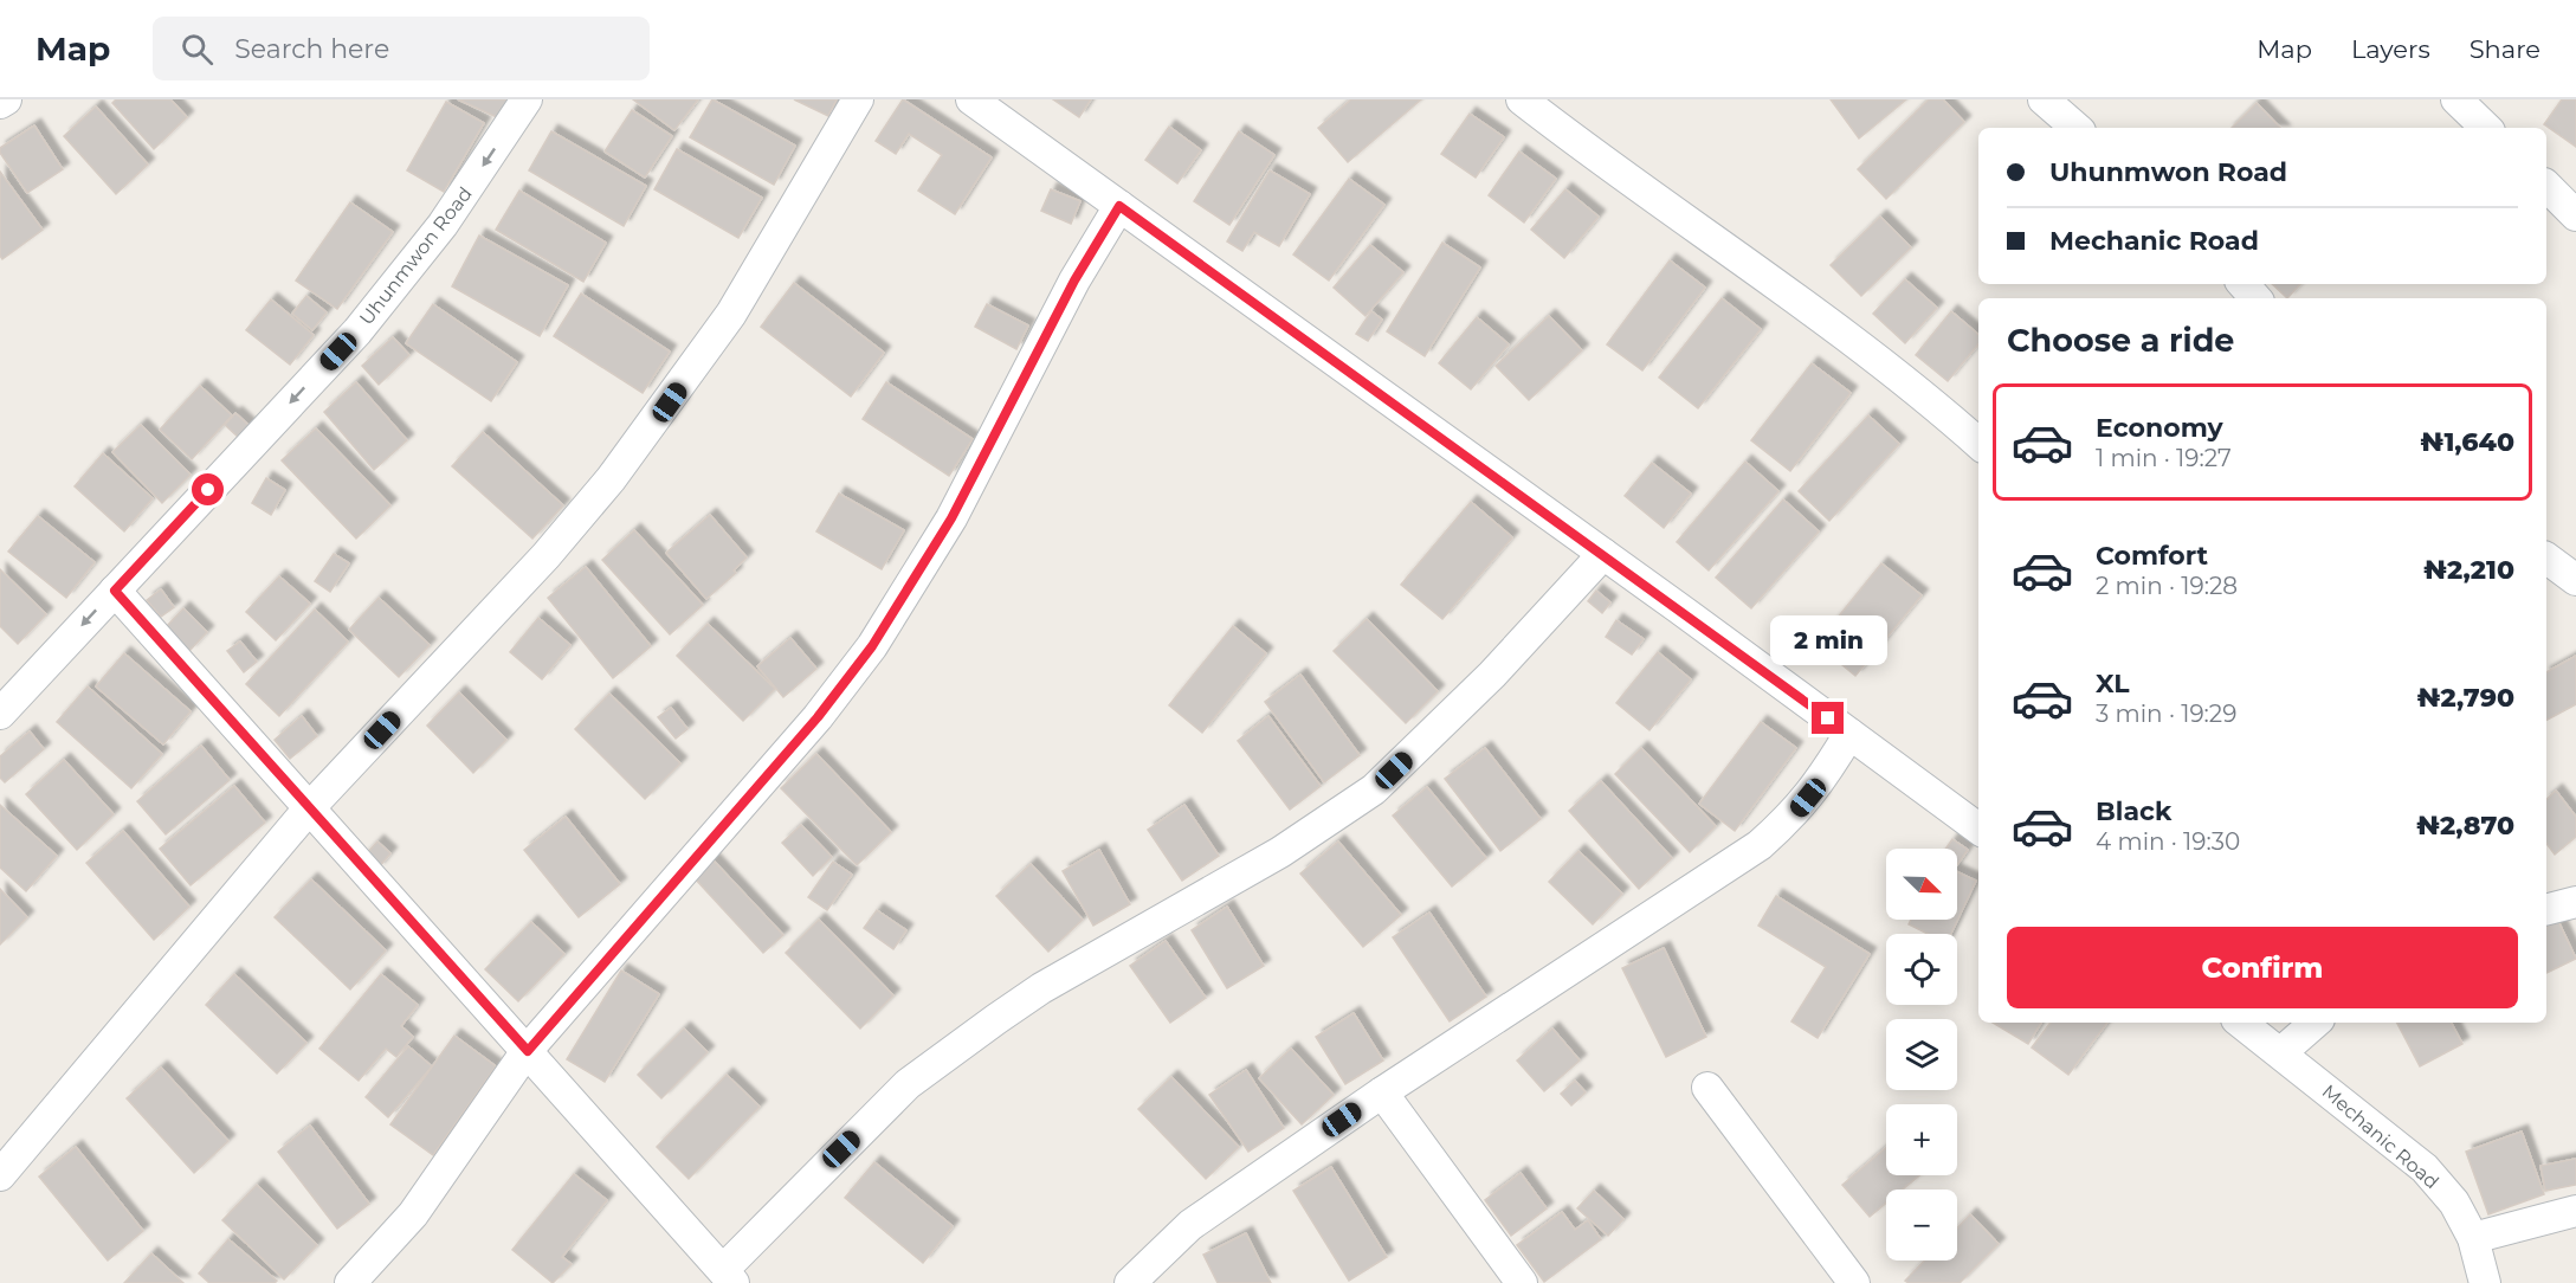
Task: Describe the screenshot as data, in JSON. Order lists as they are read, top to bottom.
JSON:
{
  "streets": {
    "street": ["Uhunmwon Road", "Mechanic Road"]
  },
  "one_way": ["Uhunmwon Road"],
  "north": "bottom right",
  "page": {
    "header": "Map",
    "search": "Search here",
    "nav": ["Map", "Layers", "Share"],
    "banner": ["Uhunmwon Road", "Mechanic Road"],
    "heading": "Choose a ride",
    "list": [
      {
        "name": "Economy",
        "note": "1 min · 19:27",
        "value": "₦1,640"
      },
      {
        "name": "Comfort",
        "note": "2 min · 19:28",
        "value": "₦2,210"
      },
      {
        "name": "XL",
        "note": "3 min · 19:29",
        "value": "₦2,790"
      },
      {
        "name": "Black",
        "note": "4 min · 19:30",
        "value": "₦2,870"
      }
    ],
    "bubble": "2 min",
    "map_buttons": ["+", "−"],
    "buttons": "Confirm"
  }
}
